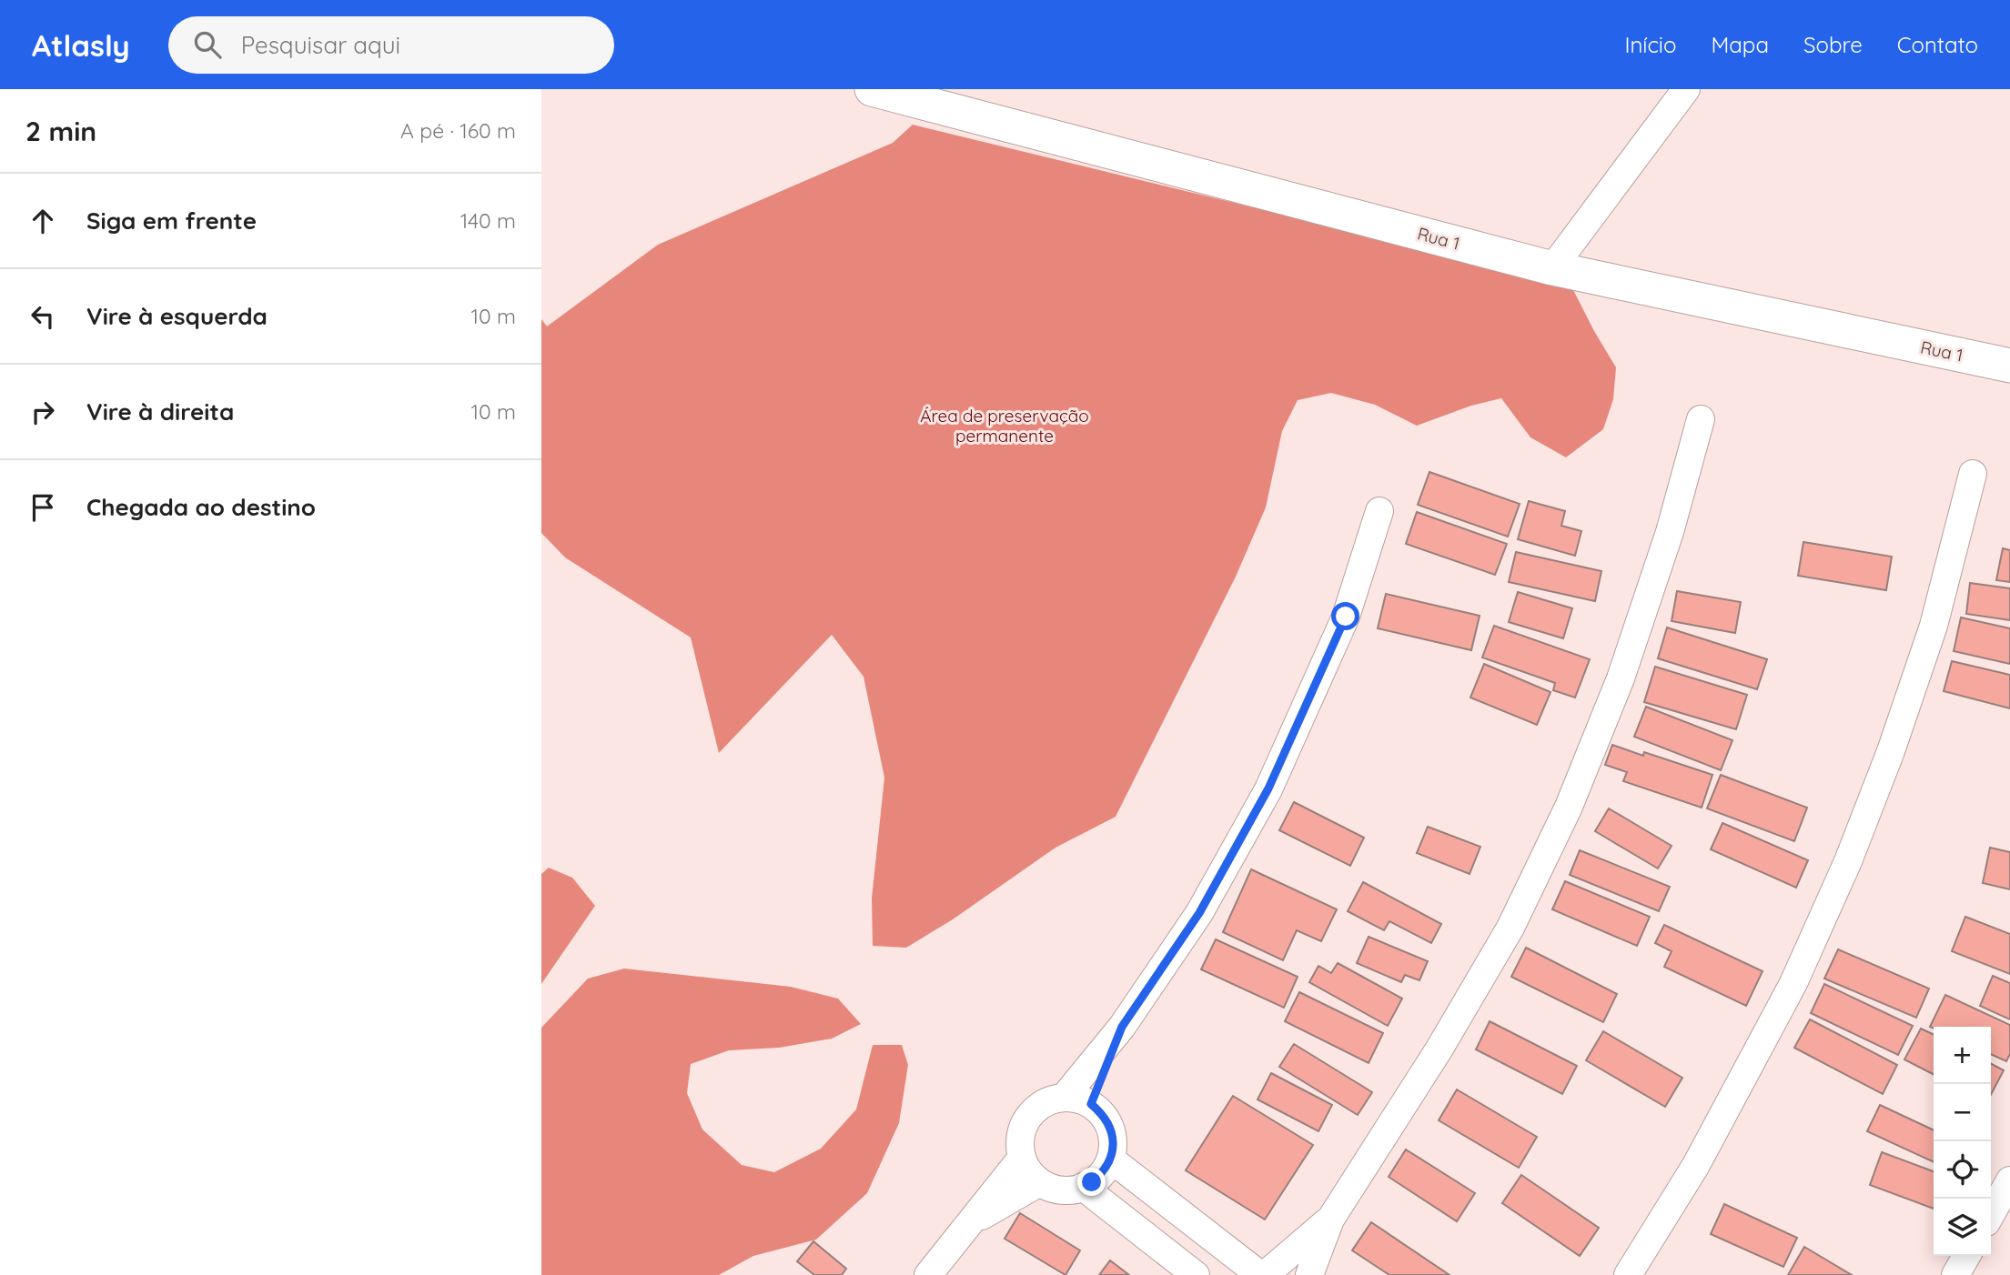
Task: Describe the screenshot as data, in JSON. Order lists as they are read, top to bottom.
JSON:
{
  "streets": {
    "street": ["Rua 1"]
  },
  "parks": ["Área de preservação permanente"],
  "page": {
    "header": "Atlasly",
    "search": "Pesquisar aqui",
    "nav": [
      "Início",
      "Mapa",
      "Sobre",
      "Contato"
    ],
    "heading": ["2 min", "A pé · 160 m"],
    "list": [
      ["Siga em frente", "140 m"],
      ["Vire à esquerda", "10 m"],
      ["Vire à direita", "10 m"],
      "Chegada ao destino"
    ],
    "map_buttons": ["+", "−"]
  }
}
